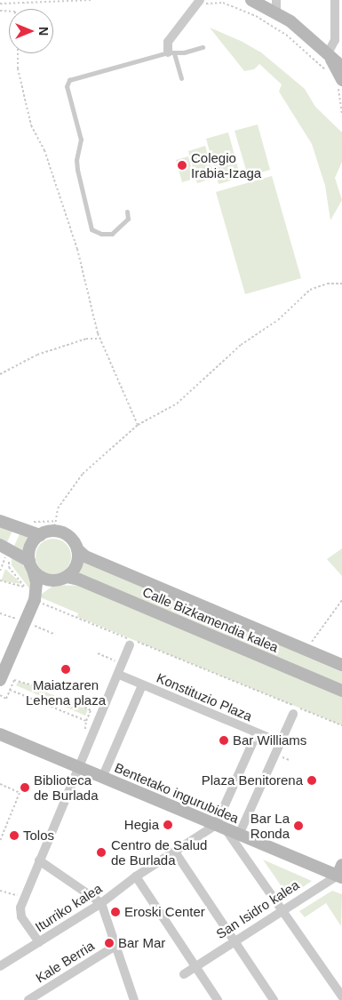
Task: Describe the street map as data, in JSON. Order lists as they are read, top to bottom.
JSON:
{
  "streets": {
    "main road": ["Calle Bizkamendia kalea", "Bentetako ingurubidea"],
    "street": [
      "Konstituzio Plaza",
      "Iturriko kalea",
      "San Isidro kalea",
      "Kale Berria"
    ]
  },
  "crossings": [
    ["Konstituzio Plaza", "Bentetako ingurubidea"],
    ["Konstituzio Plaza", "Iturriko kalea"],
    ["Bentetako ingurubidea", "Iturriko kalea"],
    ["Bentetako ingurubidea", "San Isidro kalea"]
  ],
  "places": [
    "Colegio Irabia-Izaga",
    "Maiatzaren Lehena plaza",
    "Bar Williams",
    "Plaza Benitorena",
    "Biblioteca de Burlada",
    "Hegia",
    "Bar La Ronda",
    "Tolos",
    "Centro de Salud de Burlada",
    "Eroski Center",
    "Bar Mar"
  ],
  "north": "right"
}
